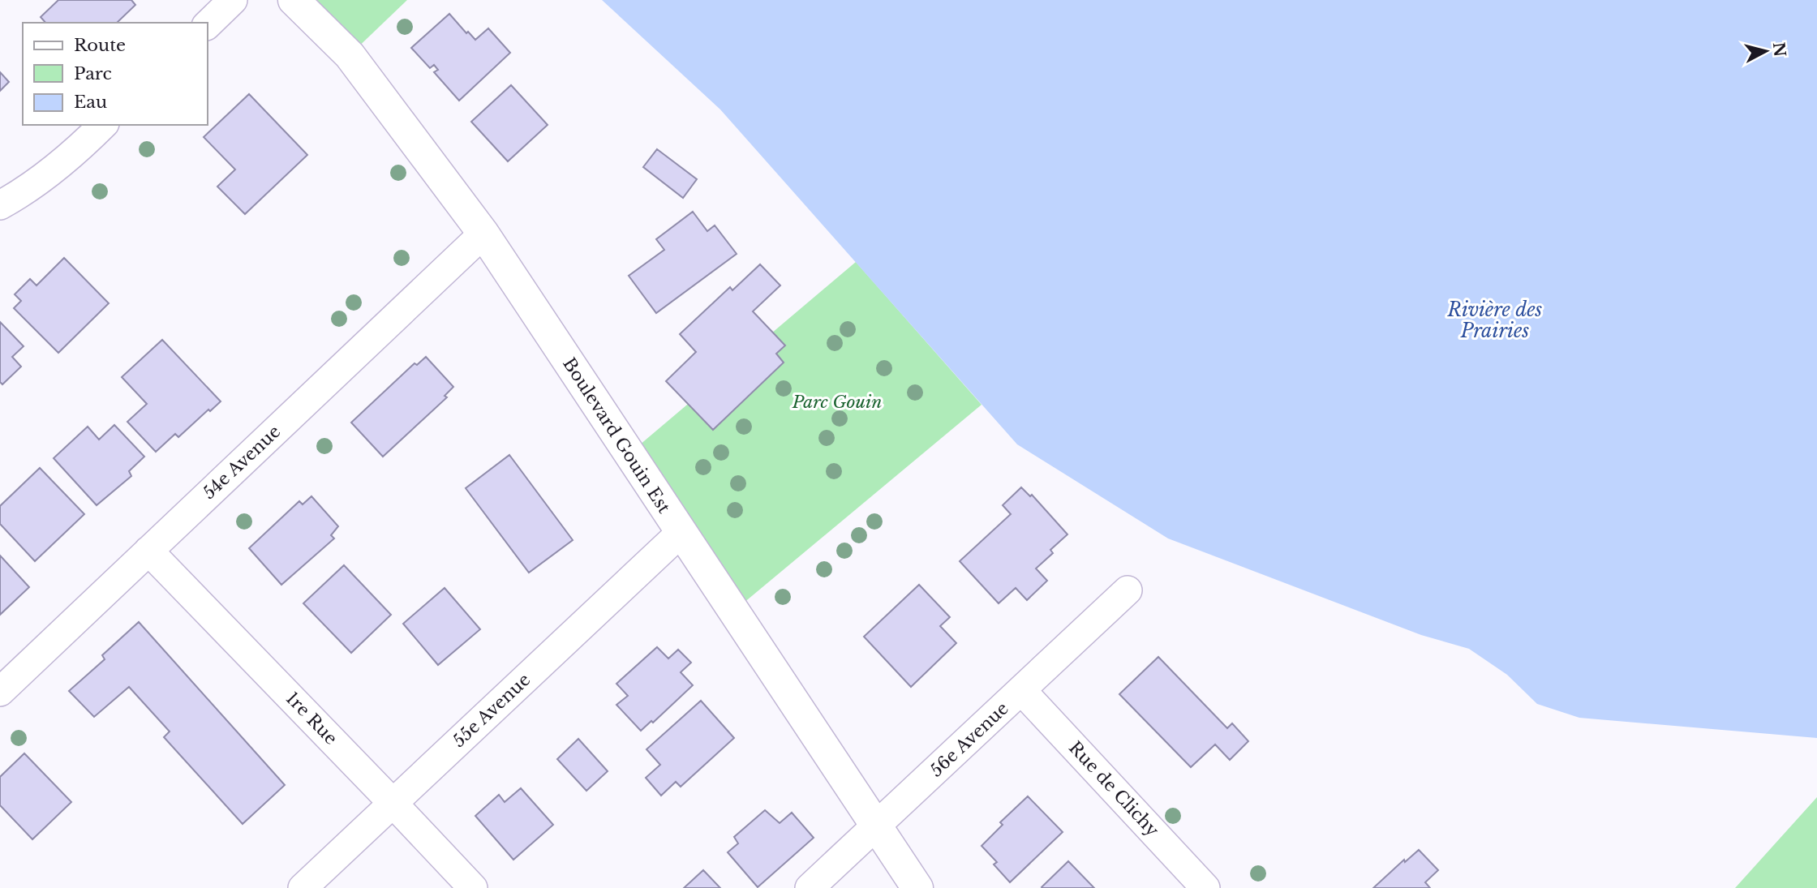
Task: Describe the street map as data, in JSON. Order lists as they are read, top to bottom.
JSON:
{
  "streets": {
    "street": [
      "Boulevard Gouin Est",
      "54e Avenue",
      "55e Avenue",
      "1re Rue",
      "56e Avenue",
      "Rue de Clichy"
    ]
  },
  "crossings": [
    ["Boulevard Gouin Est", "54e Avenue"],
    ["Boulevard Gouin Est", "55e Avenue"],
    ["Boulevard Gouin Est", "56e Avenue"],
    ["54e Avenue", "1re Rue"],
    ["55e Avenue", "1re Rue"],
    ["56e Avenue", "Rue de Clichy"]
  ],
  "water": ["Rivière des Prairies"],
  "parks": ["Parc Gouin"],
  "legend": ["Route", "Parc", "Eau"],
  "north": "right"
}
